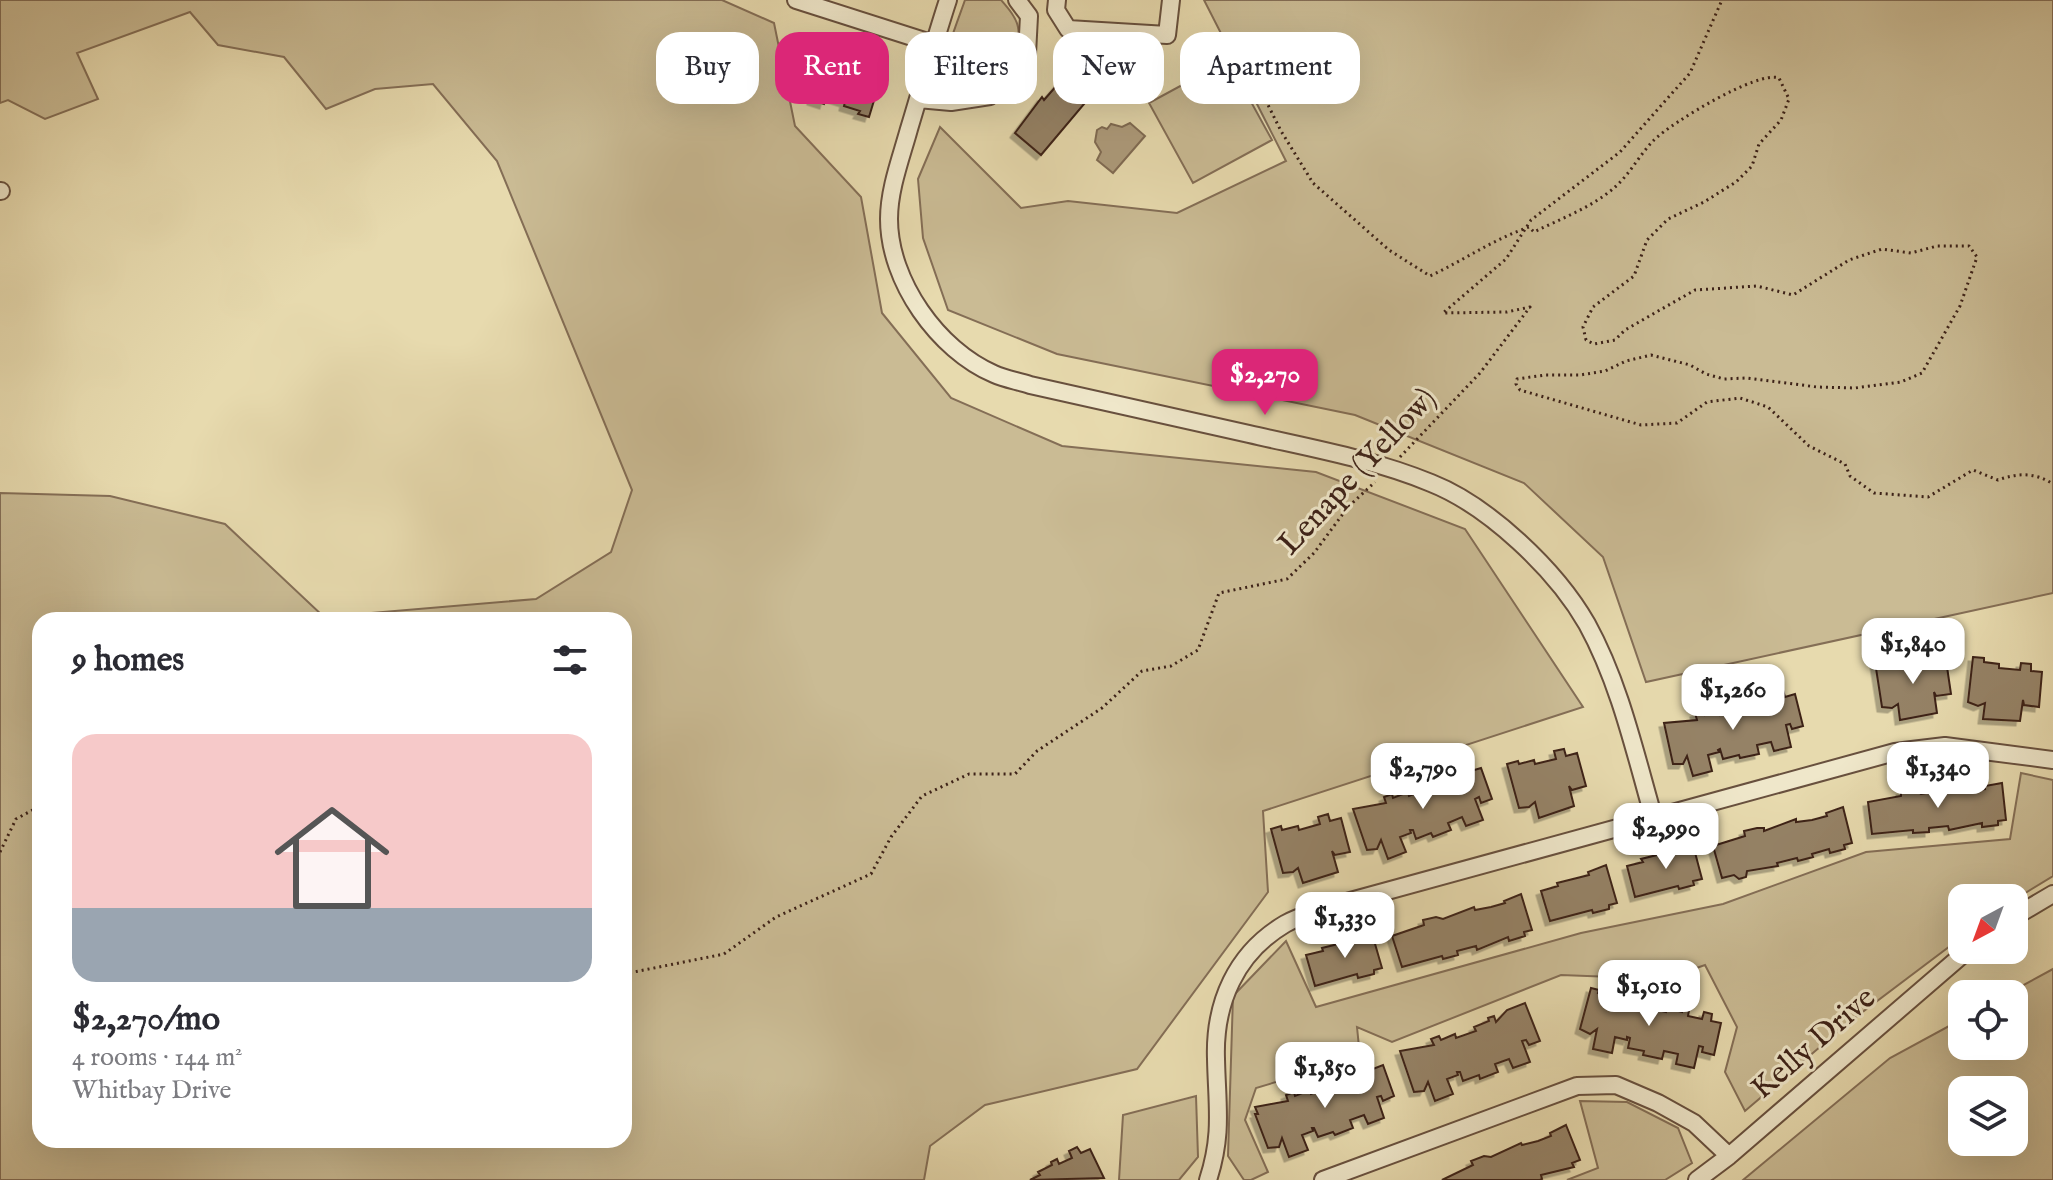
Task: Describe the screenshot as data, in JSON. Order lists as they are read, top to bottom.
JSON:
{
  "streets": {
    "street": ["Kelly Drive"],
    "path": ["Lenape (Yellow)"]
  },
  "north": "bottom left",
  "page": {
    "chip": [
      "Buy",
      "Rent",
      "Filters",
      "New",
      "Apartment"
    ],
    "price": [
      "$2,270",
      "$1,840",
      "$1,260",
      "$1,340",
      "$2,790",
      "$2,990",
      "$1,330",
      "$1,010",
      "$1,850"
    ],
    "heading": "9 homes",
    "list": [
      {
        "name": "$2,270/mo",
        "note": "4 rooms · 144 m² · Whitbay Drive"
      }
    ]
  }
}
